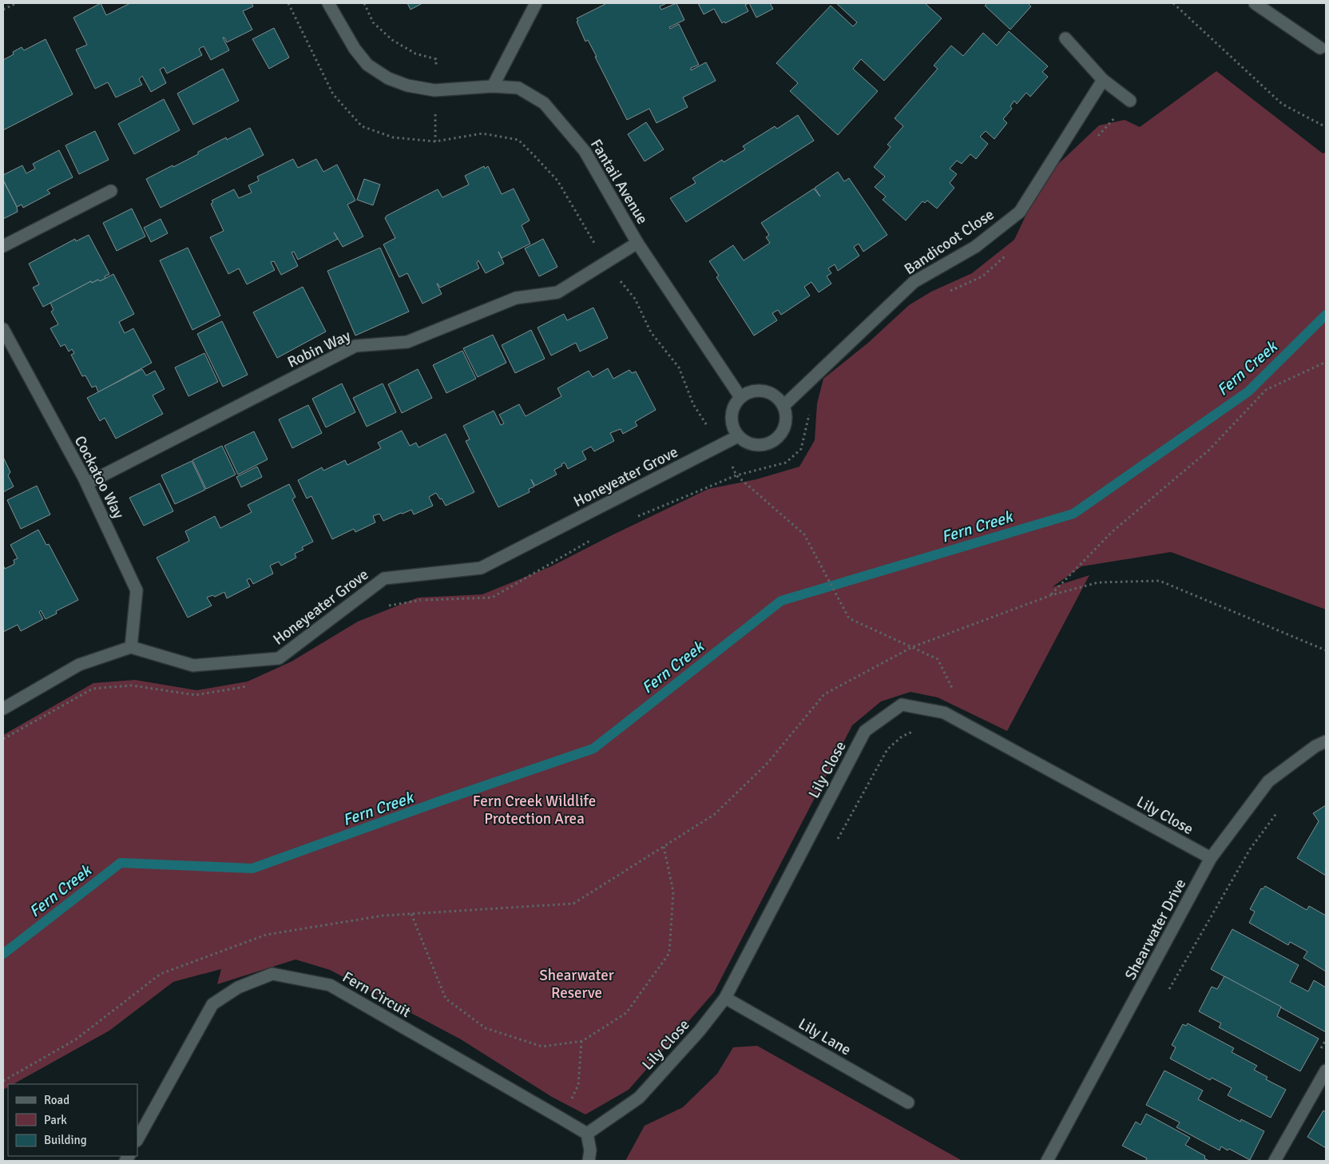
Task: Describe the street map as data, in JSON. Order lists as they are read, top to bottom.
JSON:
{
  "streets": {
    "street": [
      "Fantail Avenue",
      "Bandicoot Close",
      "Robin Way",
      "Honeyeater Grove",
      "Cockatoo Way",
      "Lily Close",
      "Shearwater Drive",
      "Fern Circuit",
      "Lily Lane"
    ]
  },
  "crossings": [
    ["Fantail Avenue", "Bandicoot Close"],
    ["Fantail Avenue", "Robin Way"],
    ["Fantail Avenue", "Honeyeater Grove"],
    ["Bandicoot Close", "Honeyeater Grove"],
    ["Robin Way", "Cockatoo Way"],
    ["Honeyeater Grove", "Cockatoo Way"],
    ["Lily Close", "Shearwater Drive"],
    ["Lily Close", "Fern Circuit"],
    ["Lily Close", "Lily Lane"]
  ],
  "water": ["Fern Creek"],
  "parks": ["Fern Creek Wildlife Protection Area", "Shearwater Reserve"],
  "legend": ["Road", "Park", "Building"]
}
